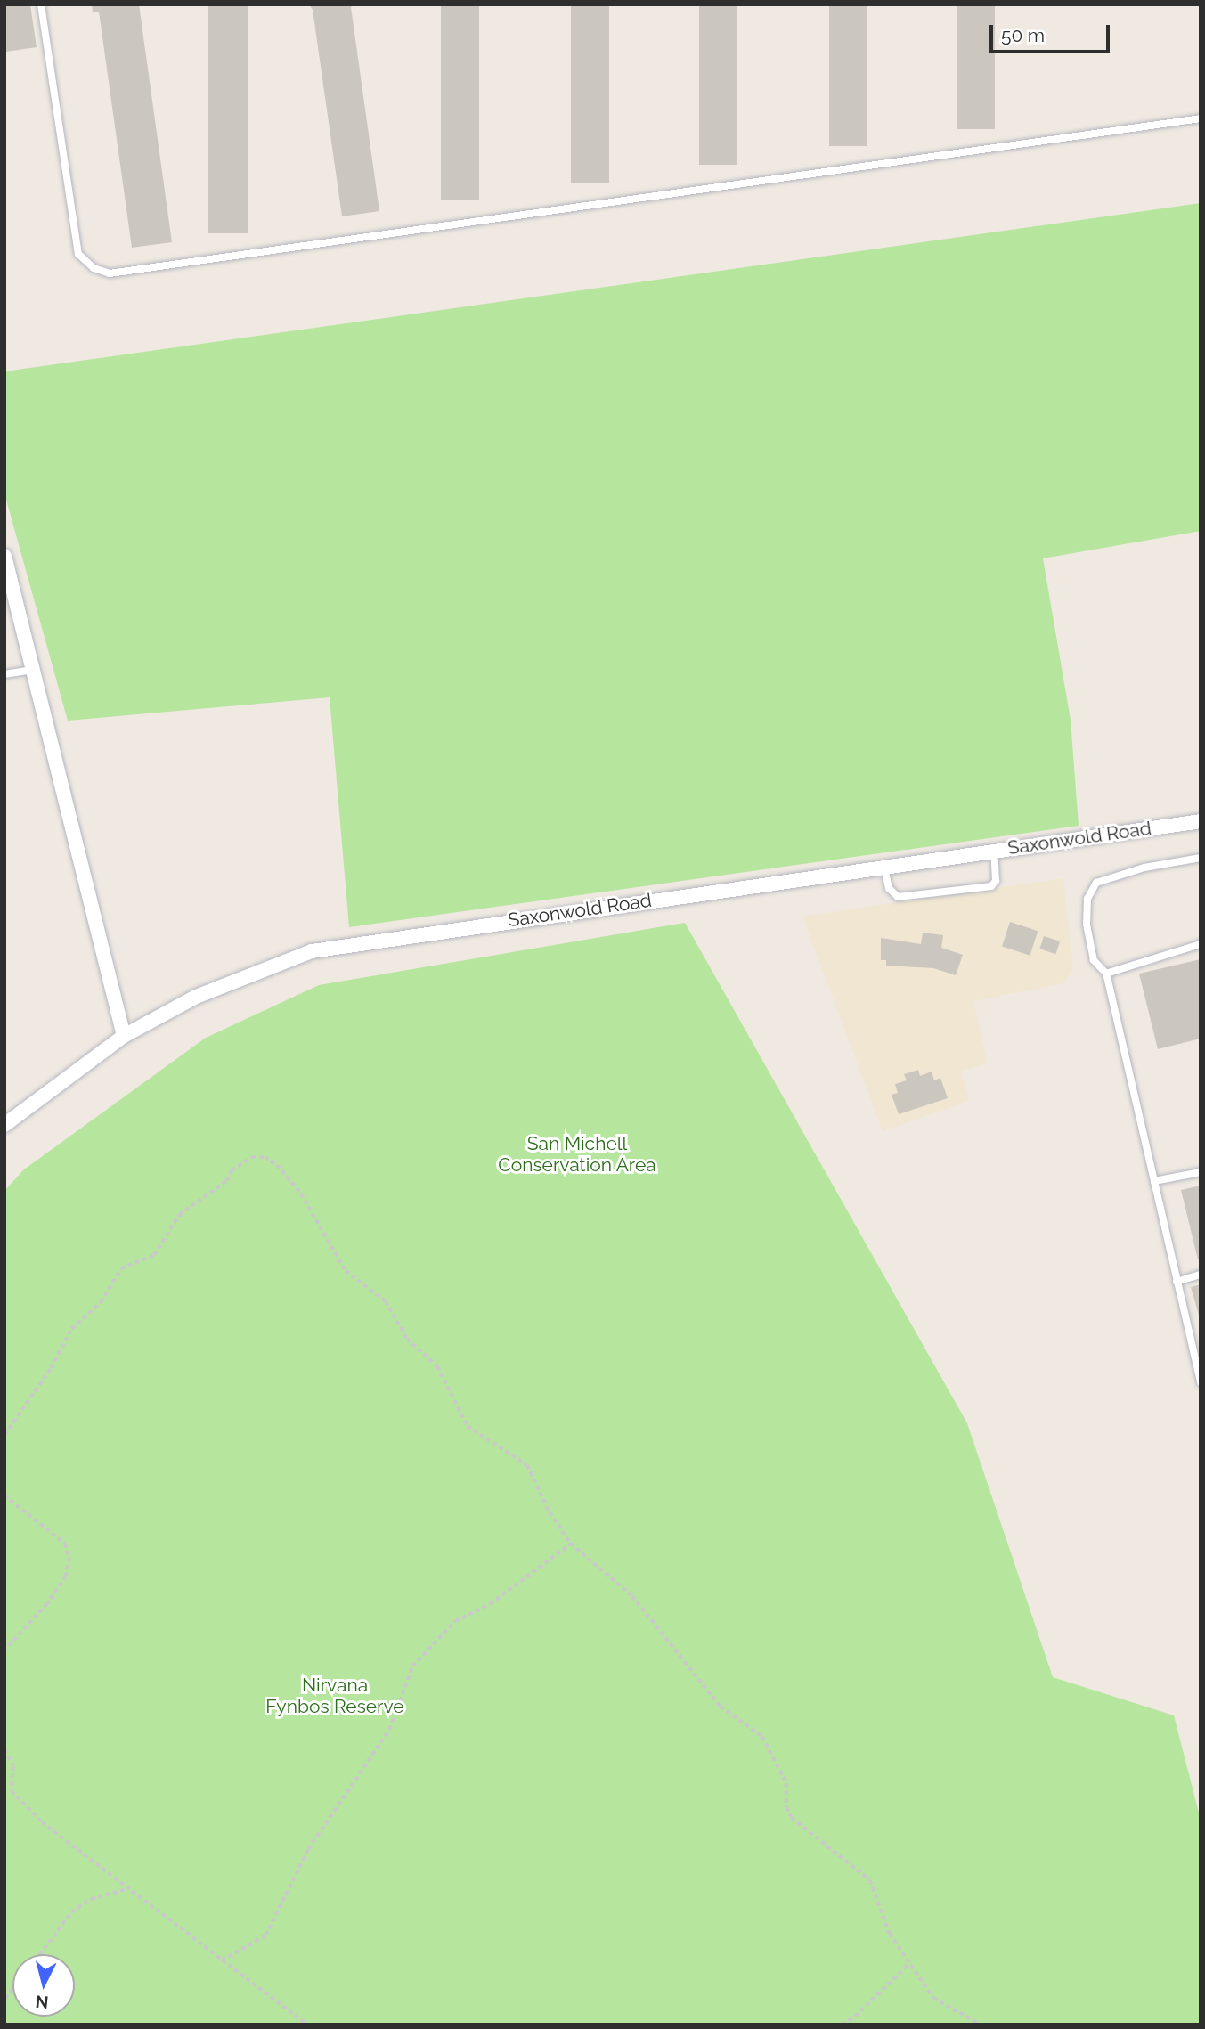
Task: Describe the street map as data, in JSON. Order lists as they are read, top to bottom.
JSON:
{
  "streets": {
    "street": ["Saxonwold Road"]
  },
  "parks": ["San Michell Conservation Area", "Nirvana Fynbos Reserve"],
  "scale_bar": "50 m",
  "north": "bottom"
}
